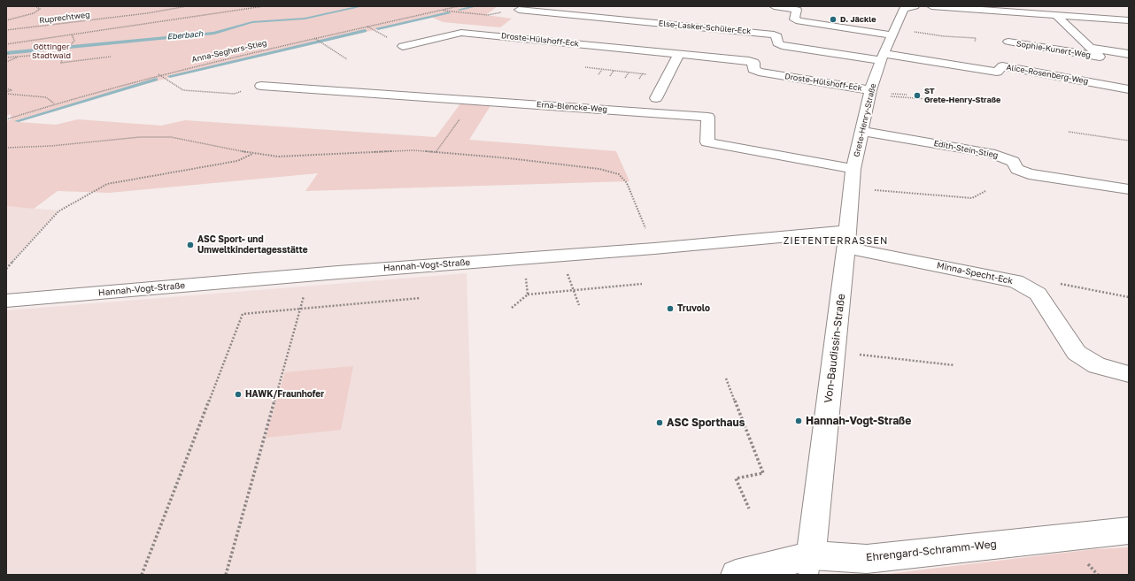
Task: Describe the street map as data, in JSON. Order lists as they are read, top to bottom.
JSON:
{
  "streets": {
    "street": [
      "Else-Lasker-Schüler-Eck",
      "Droste-Hülshoff-Eck",
      "Sophie-Kunert-Weg",
      "Alice-Rosenberg-Weg",
      "Erna-Blencke-Weg",
      "Grete-Henry-Straße",
      "Edith-Stein-Stieg",
      "Hannah-Vogt-Straße",
      "Minna-Specht-Eck",
      "Von-Baudissin-Straße",
      "Ehrengard-Schramm-Weg"
    ],
    "path": ["Ruprechtweg", "Anna-Seghers-Stieg"]
  },
  "crossings": [
    ["Else-Lasker-Schüler-Eck", "Alice-Rosenberg-Weg"],
    ["Else-Lasker-Schüler-Eck", "Grete-Henry-Straße"],
    ["Droste-Hülshoff-Eck", "Grete-Henry-Straße"],
    ["Alice-Rosenberg-Weg", "Grete-Henry-Straße"],
    ["Erna-Blencke-Weg", "Grete-Henry-Straße"],
    ["Grete-Henry-Straße", "Edith-Stein-Stieg"],
    ["Grete-Henry-Straße", "Hannah-Vogt-Straße"],
    ["Grete-Henry-Straße", "Minna-Specht-Eck"],
    ["Grete-Henry-Straße", "Von-Baudissin-Straße"],
    ["Hannah-Vogt-Straße", "Minna-Specht-Eck"],
    ["Hannah-Vogt-Straße", "Von-Baudissin-Straße"],
    ["Minna-Specht-Eck", "Von-Baudissin-Straße"],
    ["Von-Baudissin-Straße", "Ehrengard-Schramm-Weg"]
  ],
  "districts": ["ZIETENTERRASSEN"],
  "water": ["Eberbach"],
  "parks": ["Göttinger Stadtwald"],
  "places": [
    "D. Jäckle",
    "ST Grete-Henry-Straße",
    "ASC Sport- und Umweltkindertagesstätte",
    "Truvolo",
    "HAWK/Fraunhofer",
    "Hannah-Vogt-Straße",
    "ASC Sporthaus"
  ]
}
